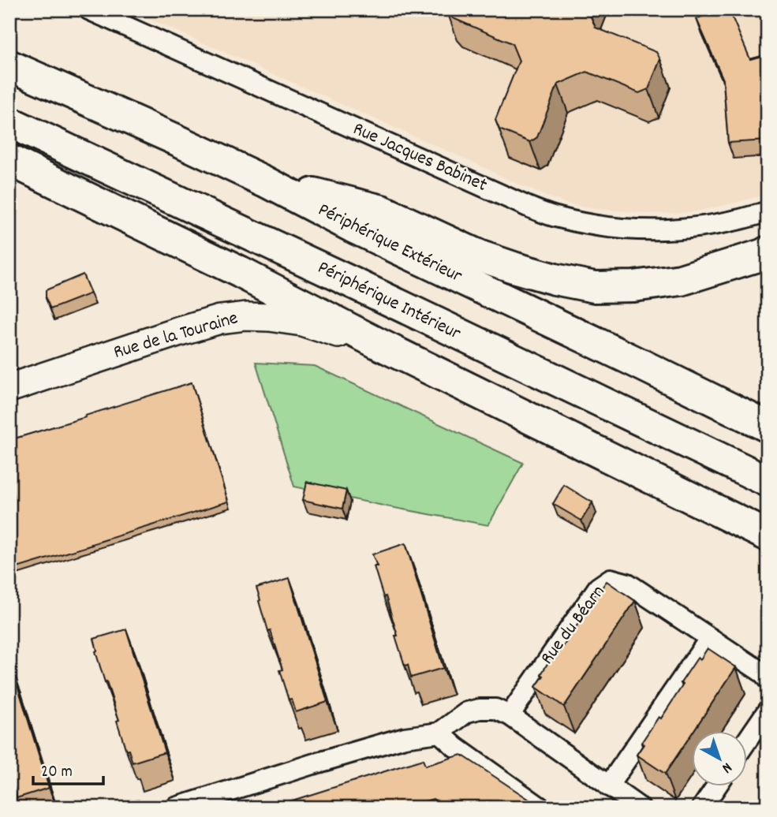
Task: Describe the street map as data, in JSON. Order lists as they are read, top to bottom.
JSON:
{
  "streets": {
    "highway": ["Périphérique Extérieur", "Périphérique Intérieur"],
    "street": ["Rue Jacques Babinet", "Rue de la Touraine", "Rue du Béarn"]
  },
  "scale_bar": "20 m",
  "north": "bottom right"
}
